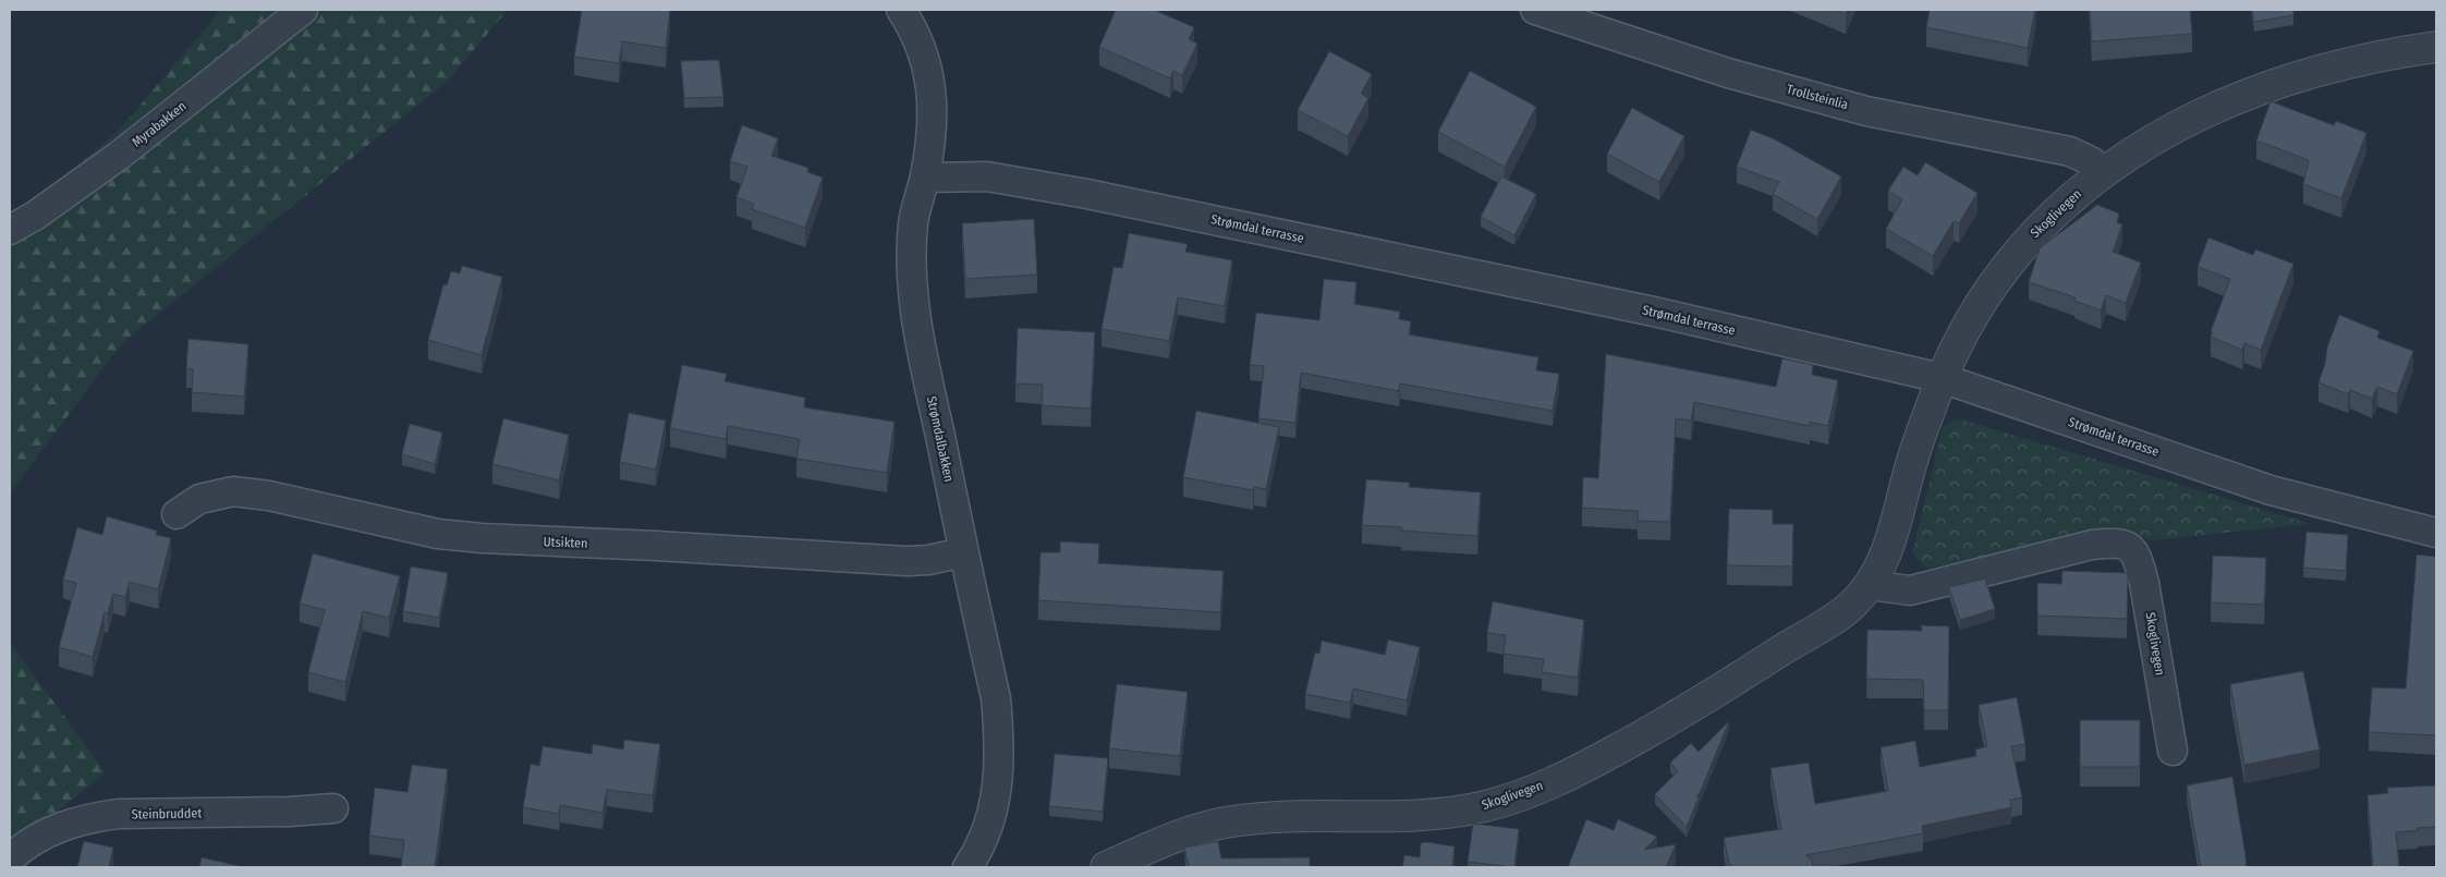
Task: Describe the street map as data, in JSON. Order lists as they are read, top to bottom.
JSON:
{
  "streets": {
    "street": [
      "Trollsteinlia",
      "Myrabakken",
      "Skoglivegen",
      "Strømdal terrasse",
      "Strømdalbakken",
      "Utsikten",
      "Steinbruddet"
    ]
  },
  "crossings": [
    ["Trollsteinlia", "Skoglivegen"],
    ["Skoglivegen", "Strømdal terrasse"],
    ["Strømdal terrasse", "Strømdalbakken"],
    ["Strømdalbakken", "Utsikten"]
  ]
}
